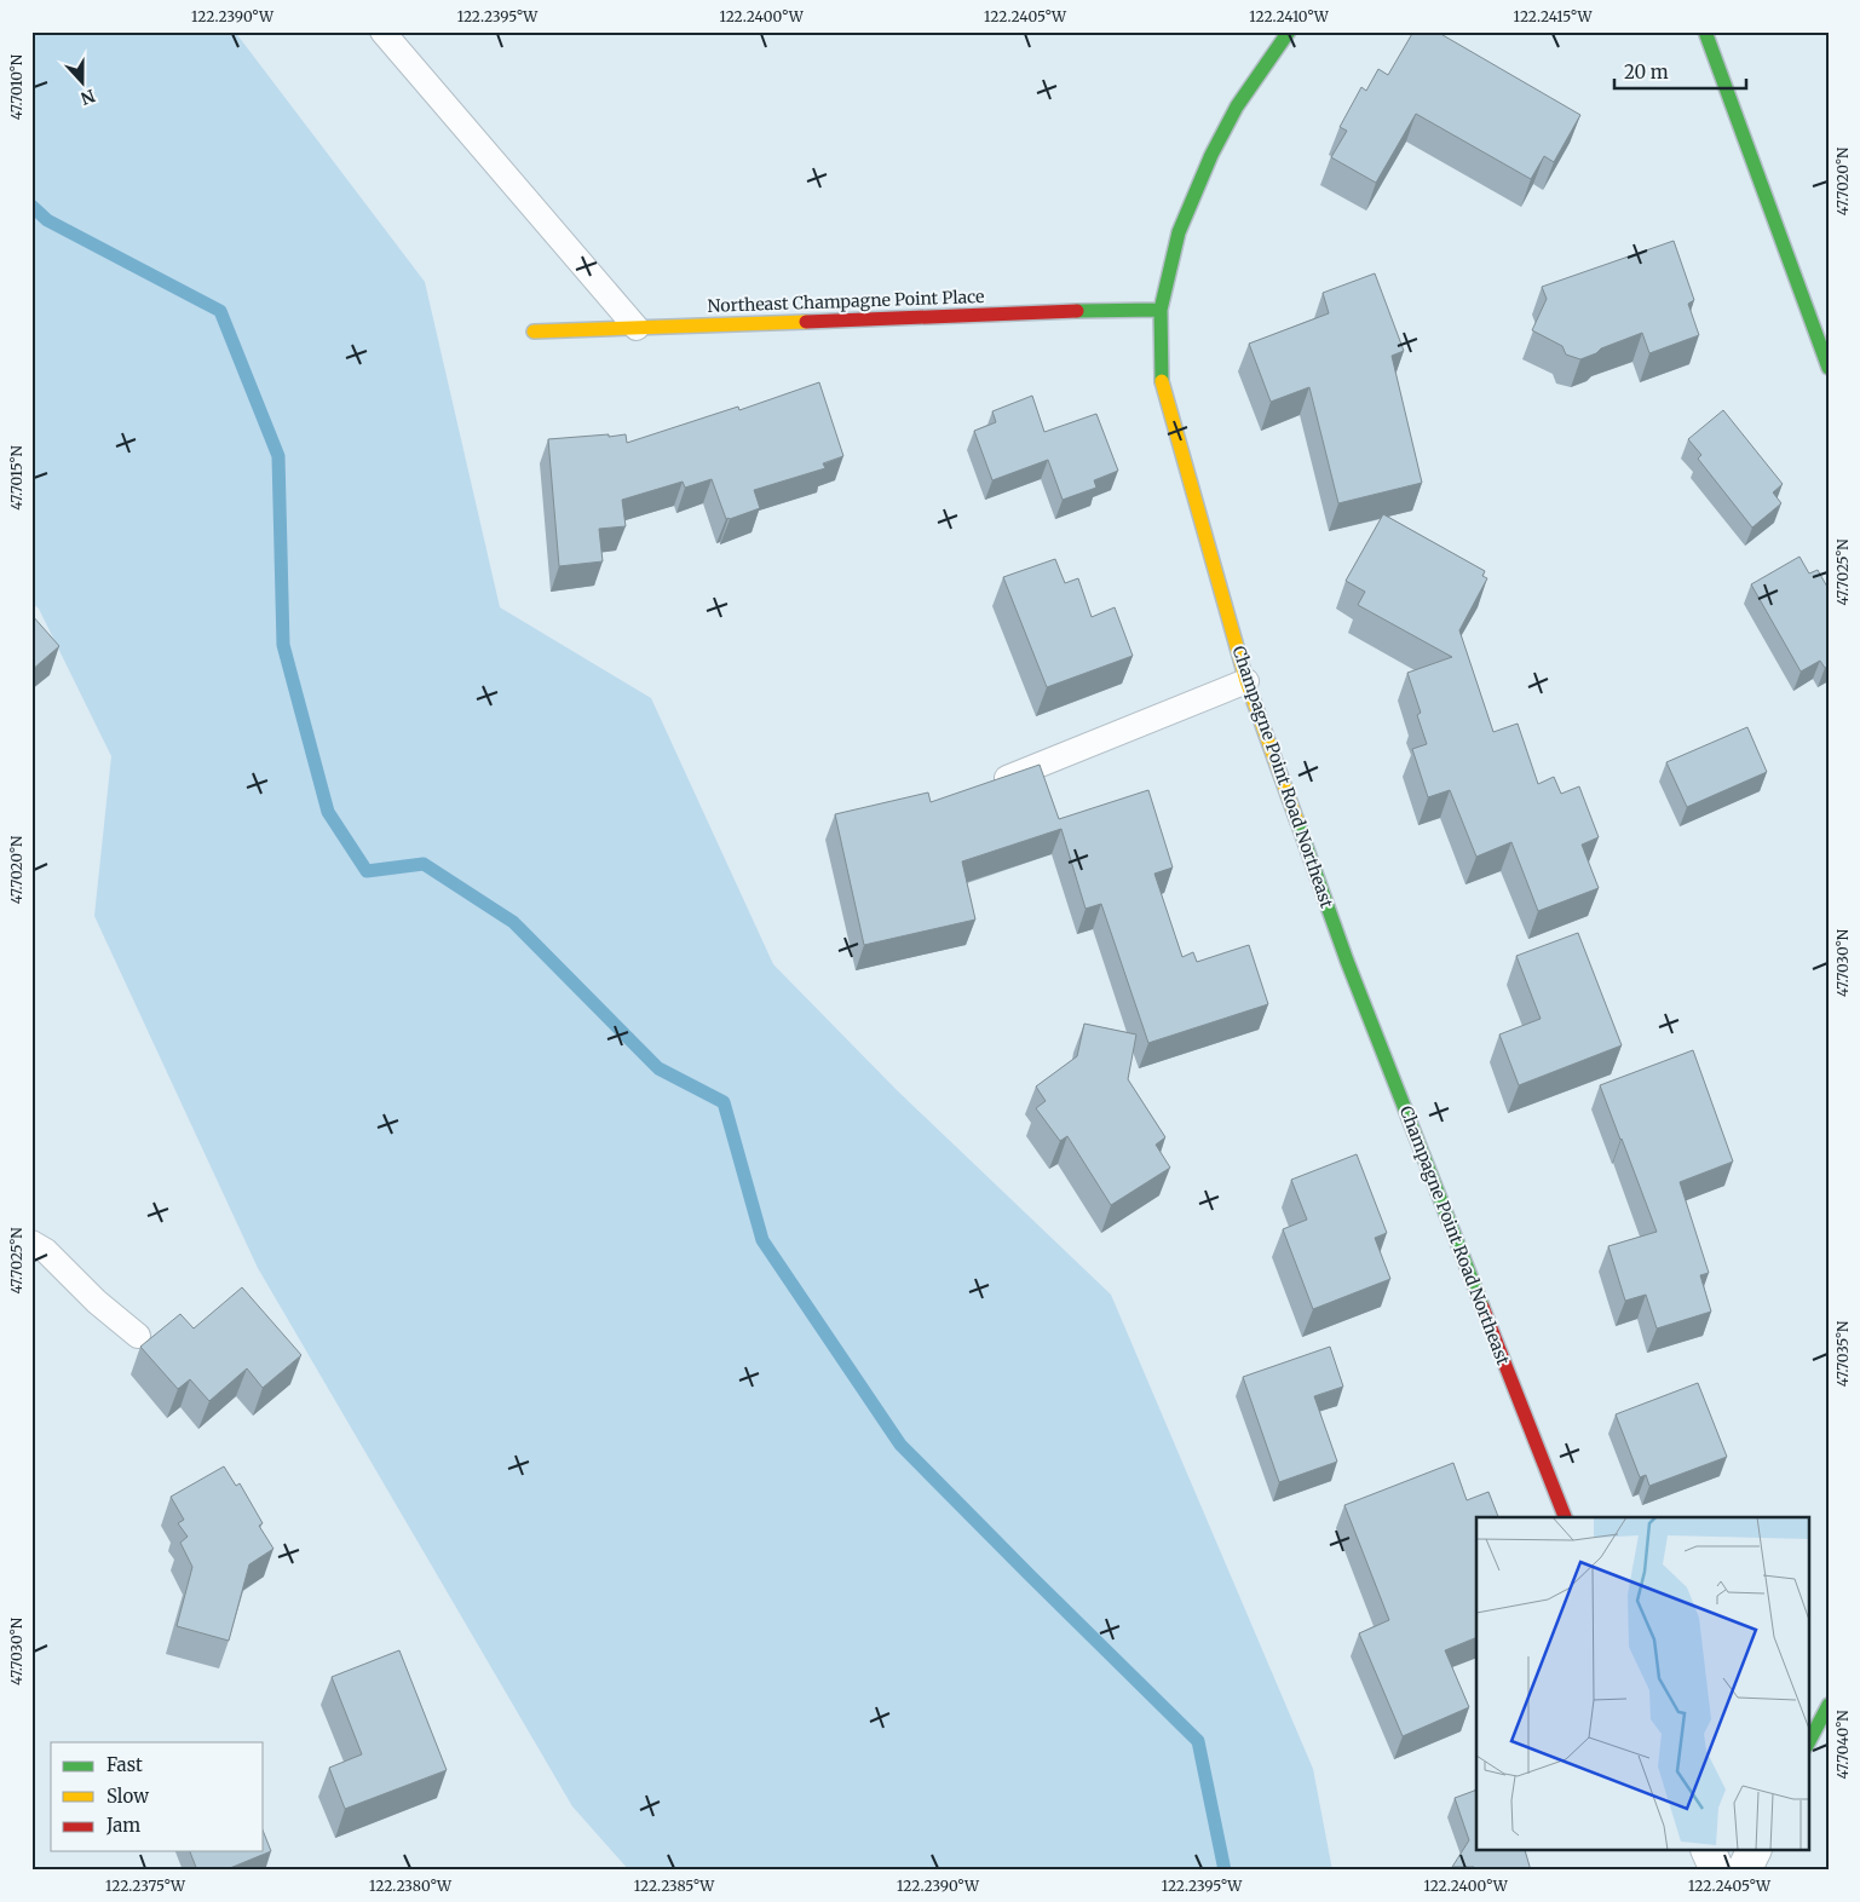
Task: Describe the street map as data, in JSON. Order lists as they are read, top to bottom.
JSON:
{
  "streets": {
    "street": ["Northeast Champagne Point Place", "Champagne Point Road Northeast"]
  },
  "crossings": [
    ["Northeast Champagne Point Place", "Champagne Point Road Northeast"]
  ],
  "legend": ["Fast", "Slow", "Jam"],
  "scale_bar": "20 m",
  "north": "bottom",
  "coordinates": [
    "122.2390°W",
    "122.2395°W",
    "122.2400°W",
    "122.2405°W",
    "122.2410°W",
    "122.2415°W",
    "47.7010°N",
    "47.7020°N",
    "47.7015°N",
    "47.7025°N",
    "47.7030°N",
    "47.7035°N",
    "47.7040°N",
    "122.2375°W",
    "122.2380°W",
    "122.2385°W"
  ]
}
